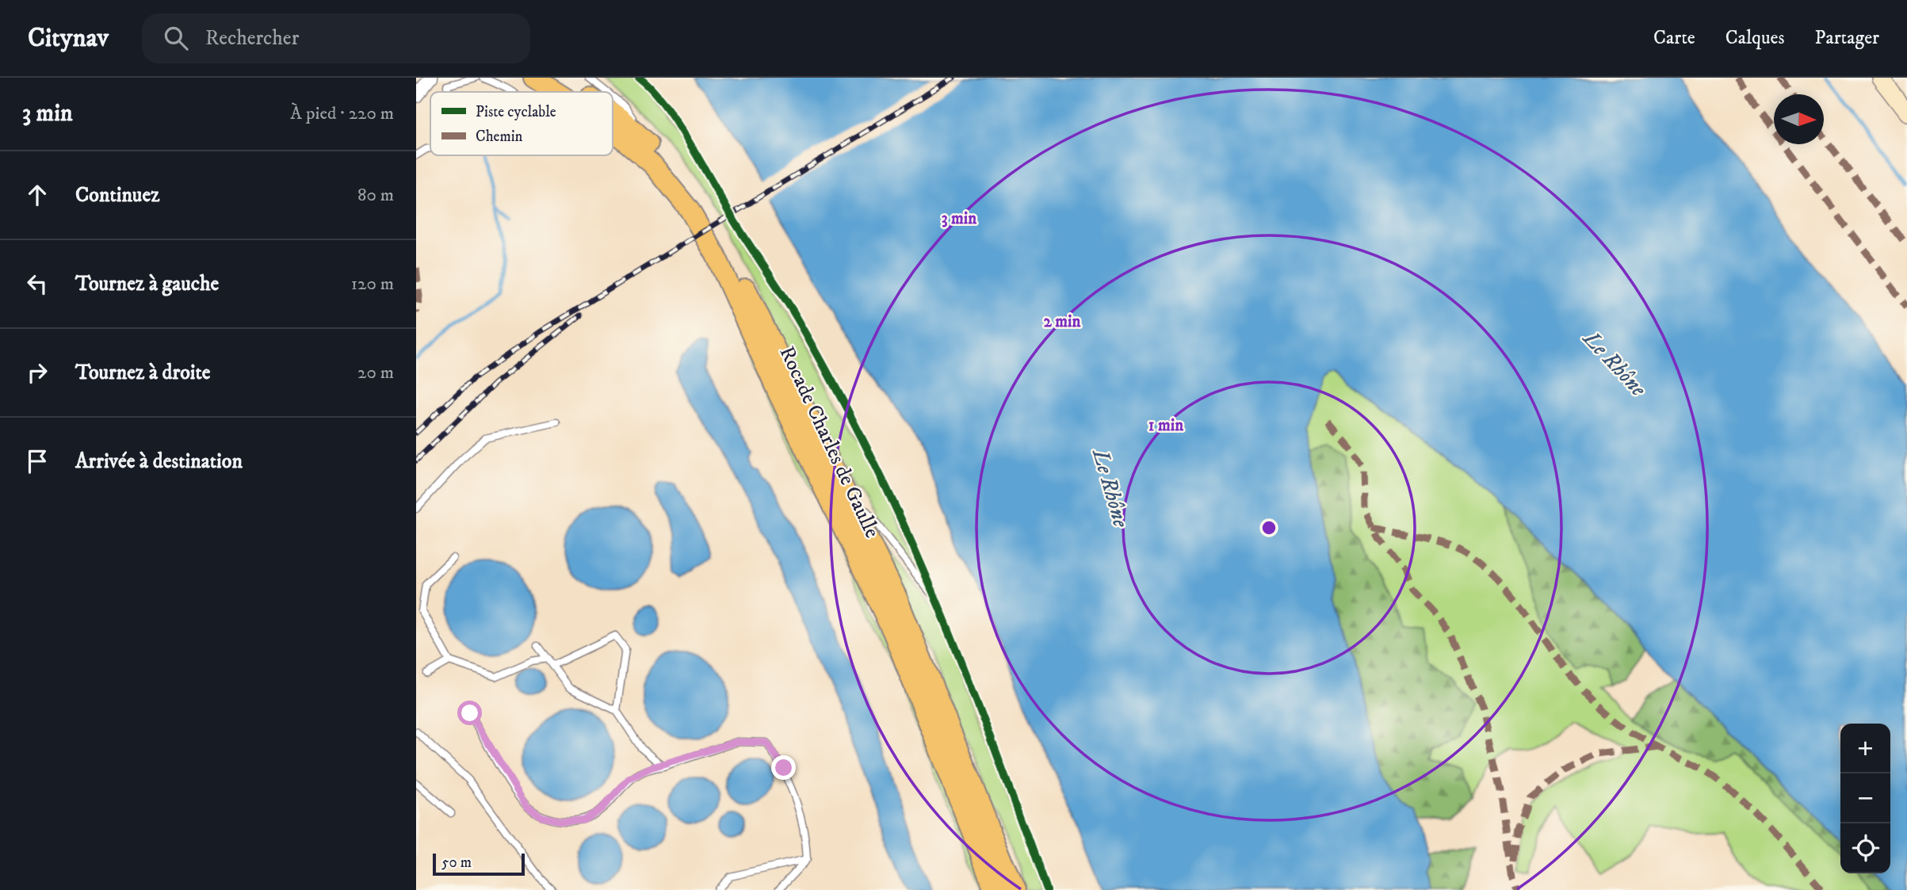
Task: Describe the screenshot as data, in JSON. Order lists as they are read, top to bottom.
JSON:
{
  "streets": {
    "main road": ["Rocade Charles de Gaulle"]
  },
  "water": ["Le Rhône"],
  "legend": ["Piste cyclable", "Chemin"],
  "scale_bar": "50 m",
  "north": "right",
  "page": {
    "header": "Citynav",
    "search": "Rechercher",
    "nav": ["Carte", "Calques", "Partager"],
    "heading": ["3 min", "À pied · 220 m"],
    "list": [
      ["Continuez", "80 m"],
      ["Tournez à gauche", "120 m"],
      ["Tournez à droite", "20 m"],
      "Arrivée à destination"
    ],
    "map_buttons": ["+", "−"],
    "scale": "50 m"
  },
  "rings": ["3 min", "2 min", "1 min"]
}
